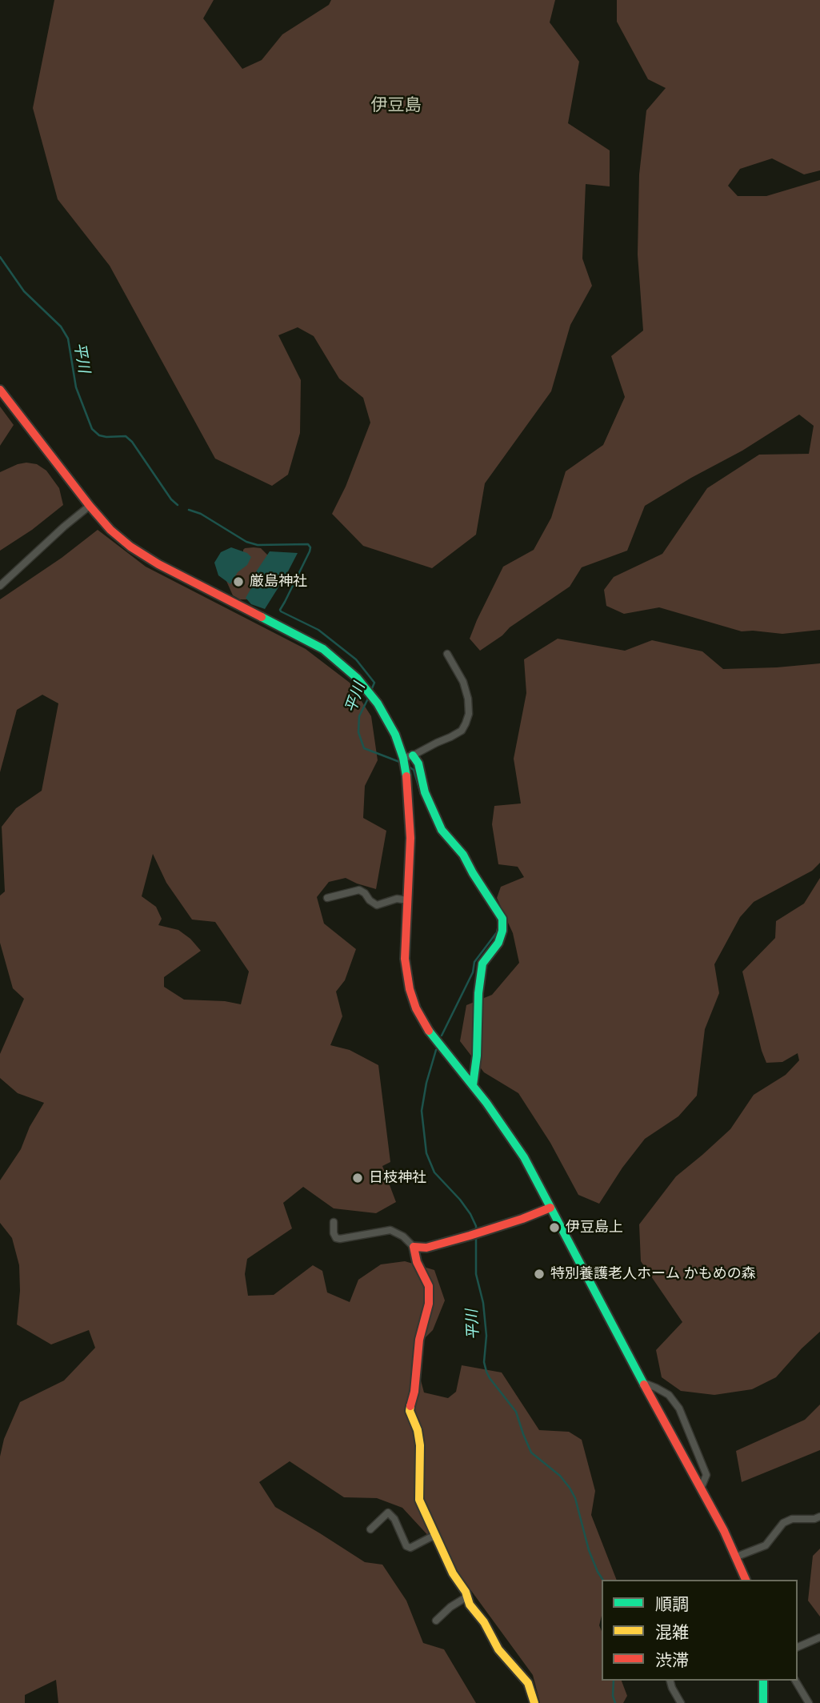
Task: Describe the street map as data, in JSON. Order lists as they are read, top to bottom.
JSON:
{
  "districts": ["伊豆島"],
  "water": ["平川"],
  "places": [
    "厳島神社",
    "日枝神社",
    "伊豆島上",
    "特別養護老人ホーム かもめの森"
  ],
  "legend": ["順調", "混雑", "渋滞"]
}
